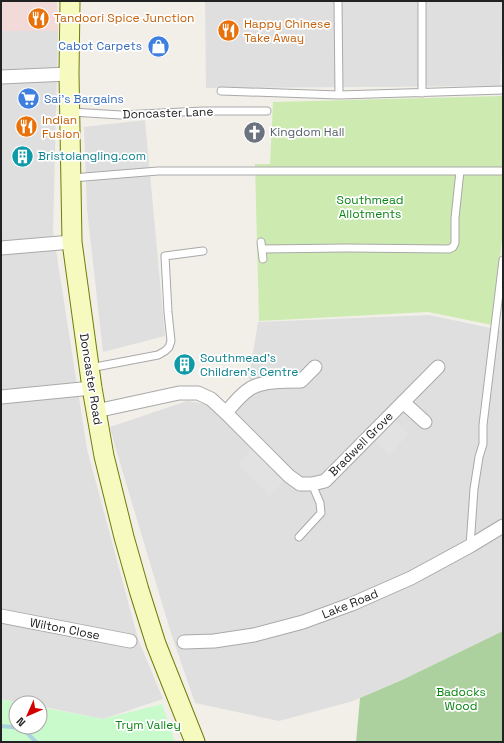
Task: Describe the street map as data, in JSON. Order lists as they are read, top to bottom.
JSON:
{
  "streets": {
    "street": [
      "Doncaster Road",
      "Bradwell Grove",
      "Lake Road",
      "Wilton Close"
    ],
    "lane": ["Doncaster Lane"]
  },
  "crossings": [
    ["Doncaster Lane", "Doncaster Road"]
  ],
  "parks": ["Southmead Allotments", "Badocks Wood", "Trym Valley"],
  "places": {
    "restaurant": ["Tandoori Spice Junction", "Happy Chinese Take Away", "Indian Fusion"],
    "shop": ["Cabot Carpets"],
    "supermarket": ["Sai's Bargains"],
    "church": ["Kingdom Hall"],
    "building": ["Bristolangling.com", "Southmead's Children's Centre"]
  },
  "north": "bottom left"
}
